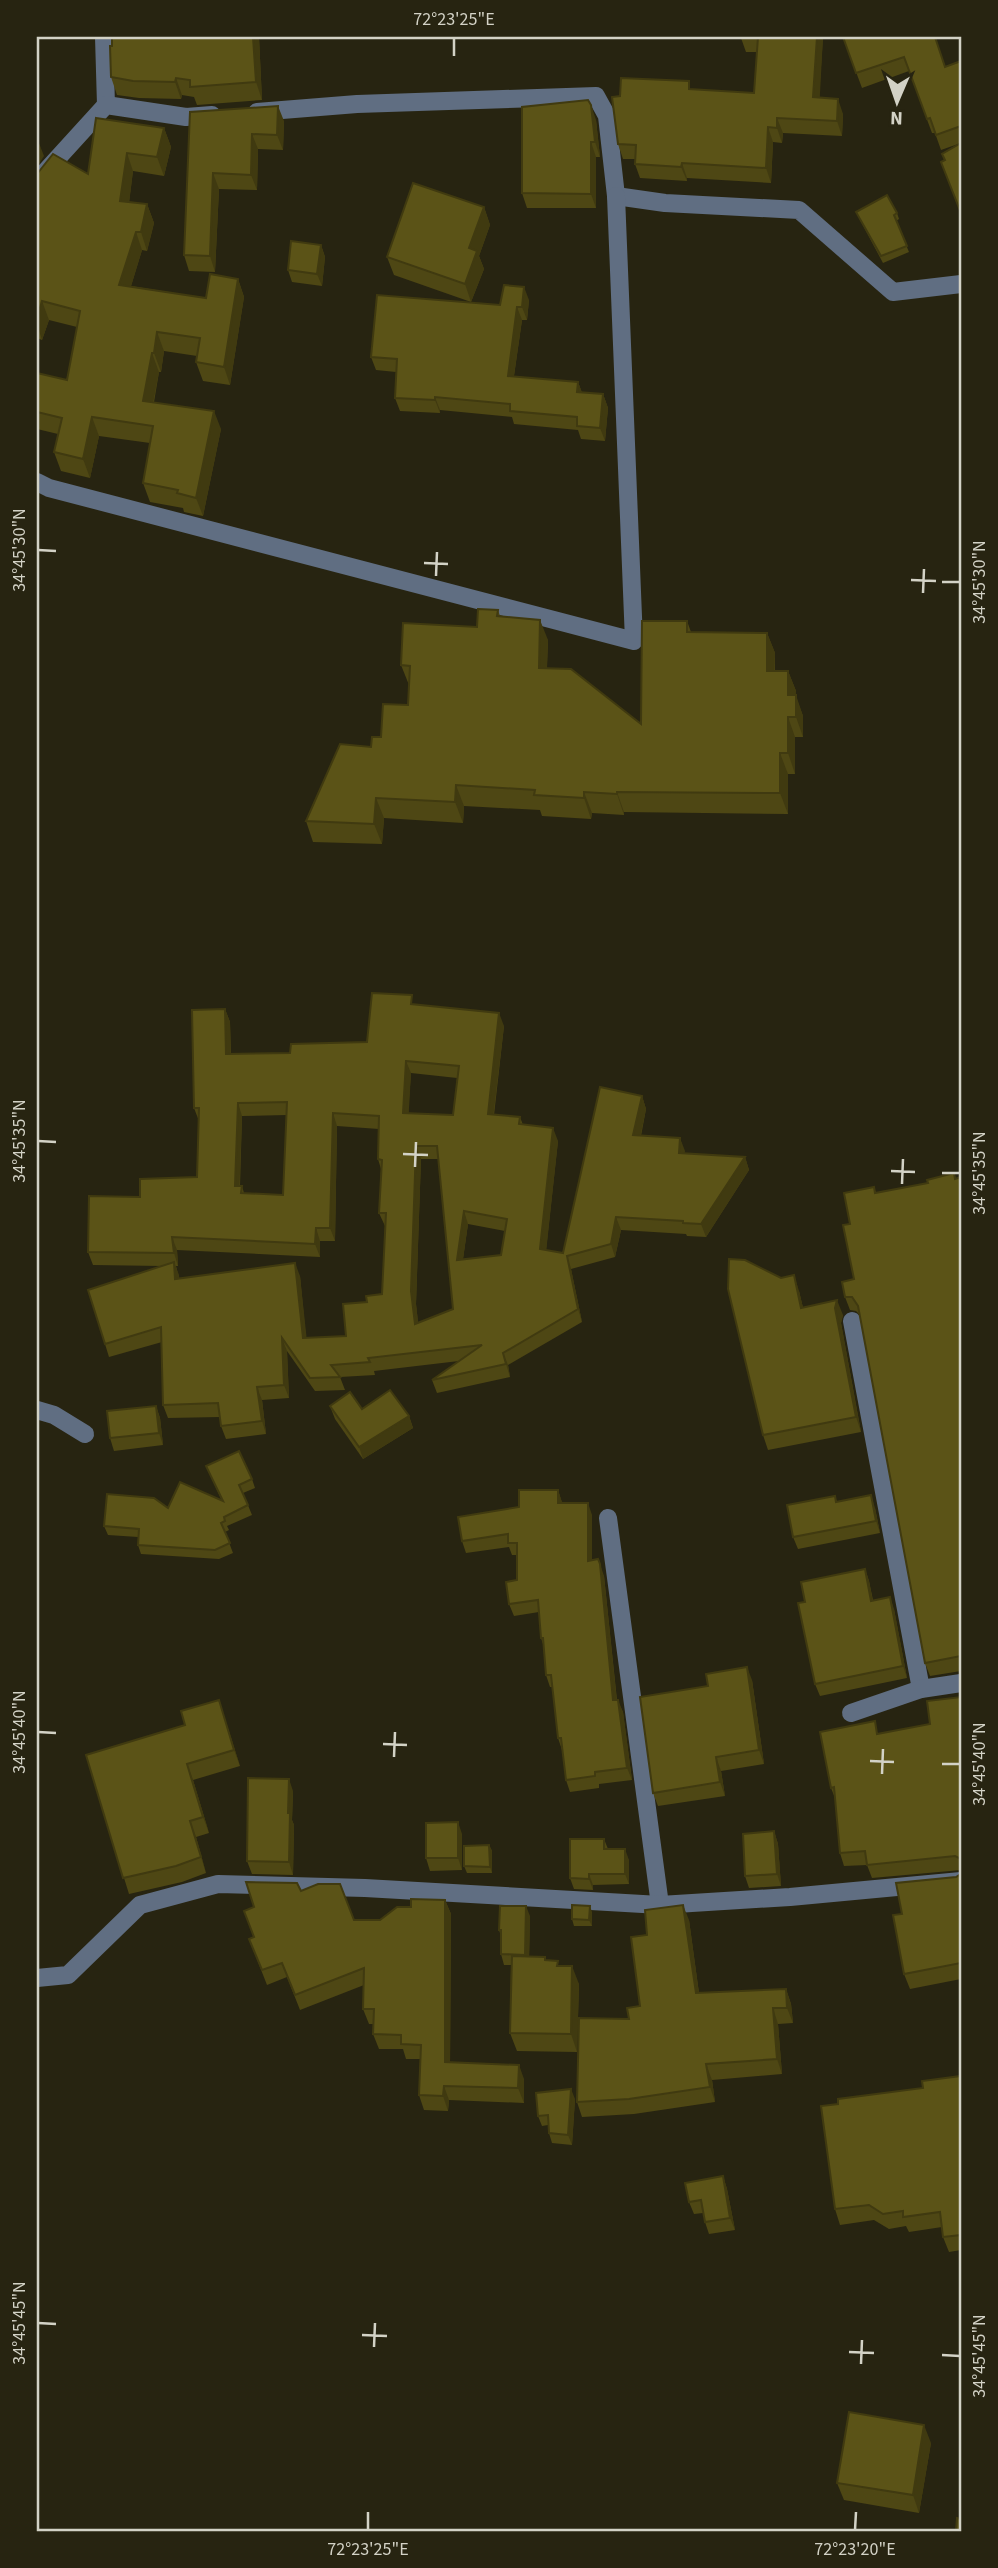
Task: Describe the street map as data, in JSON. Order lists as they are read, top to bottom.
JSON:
{
  "north": "bottom",
  "coordinates": [
    "72°23'25\"E",
    "34°45'30\"N",
    "34°45'35\"N",
    "34°45'40\"N",
    "34°45'45\"N",
    "72°23'20\"E"
  ]
}
